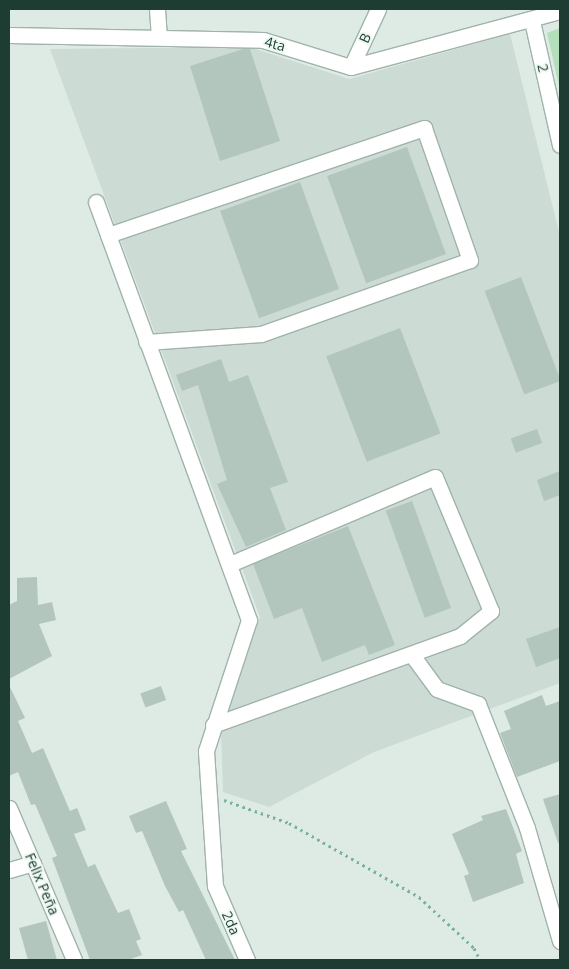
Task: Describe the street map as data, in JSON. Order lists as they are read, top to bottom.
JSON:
{
  "streets": {
    "street": [
      "B",
      "4ta",
      "2",
      "Felix Peña",
      "2da"
    ]
  },
  "crossings": [
    ["B", "4ta"]
  ]
}
